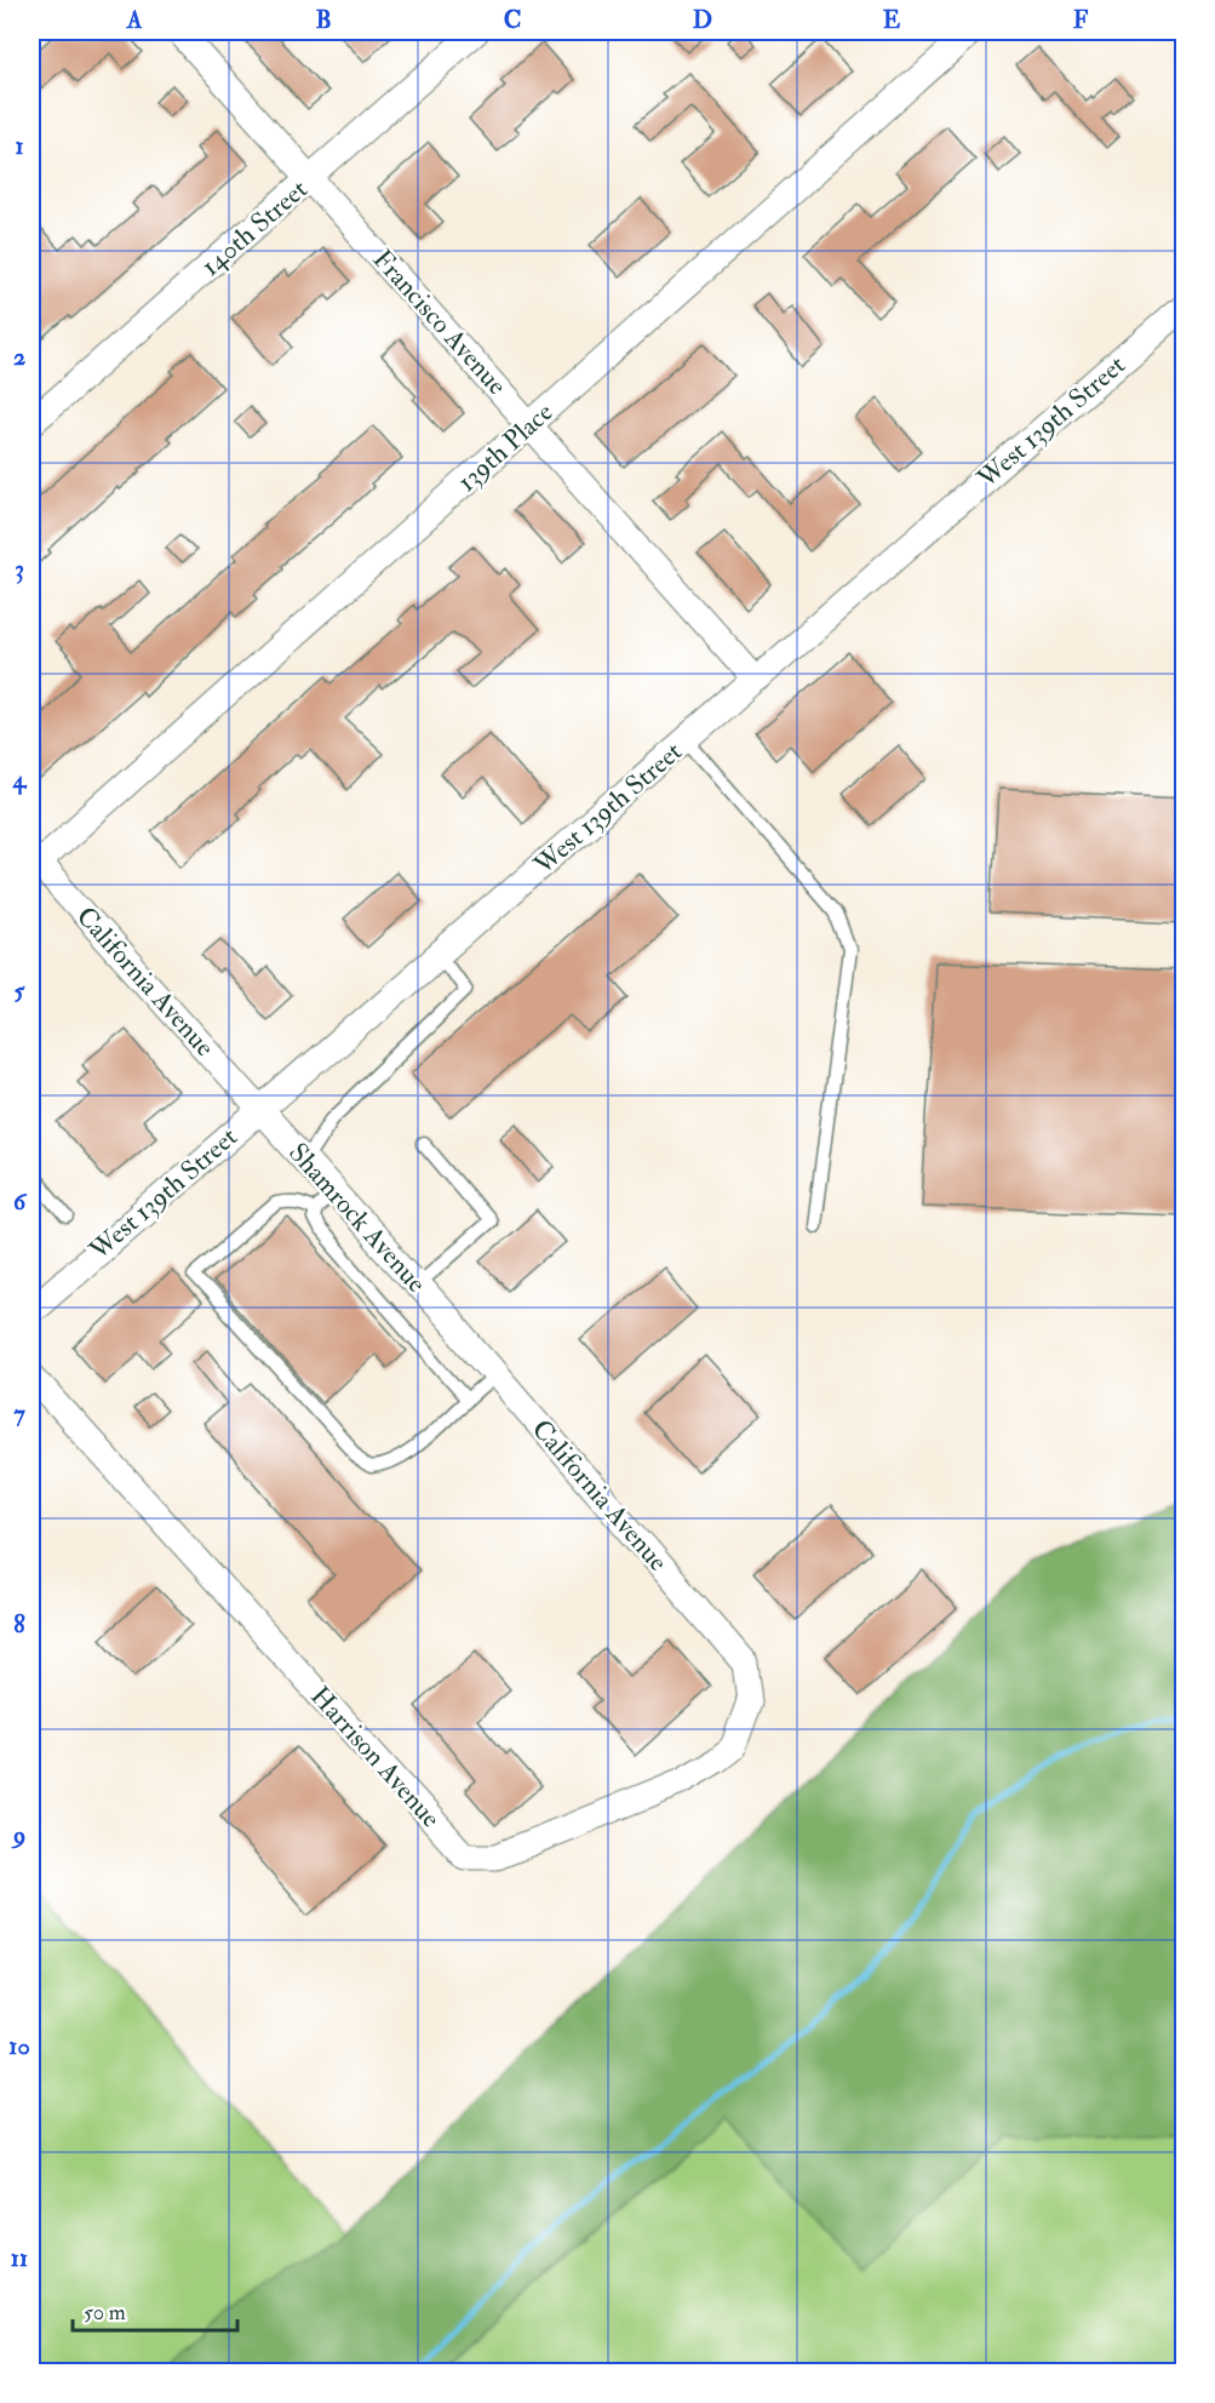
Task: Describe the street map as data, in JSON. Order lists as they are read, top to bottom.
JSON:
{
  "streets": {
    "street": [
      "140th Street",
      "Francisco Avenue",
      "West 139th Street",
      "139th Place",
      "California Avenue",
      "Shamrock Avenue",
      "Harrison Avenue"
    ]
  },
  "crossings": [
    ["140th Street", "Francisco Avenue"],
    ["Francisco Avenue", "West 139th Street"],
    ["Francisco Avenue", "139th Place"],
    ["West 139th Street", "California Avenue"],
    ["West 139th Street", "Shamrock Avenue"],
    ["139th Place", "California Avenue"],
    ["California Avenue", "Shamrock Avenue"],
    ["California Avenue", "Harrison Avenue"]
  ],
  "scale_bar": "50 m",
  "grid": {
    "columns": [
      "A",
      "B",
      "C",
      "D",
      "E",
      "F"
    ],
    "rows": [
      "1",
      "2",
      "3",
      "4",
      "5",
      "6",
      "7",
      "8",
      "9",
      "10",
      "11"
    ]
  }
}
